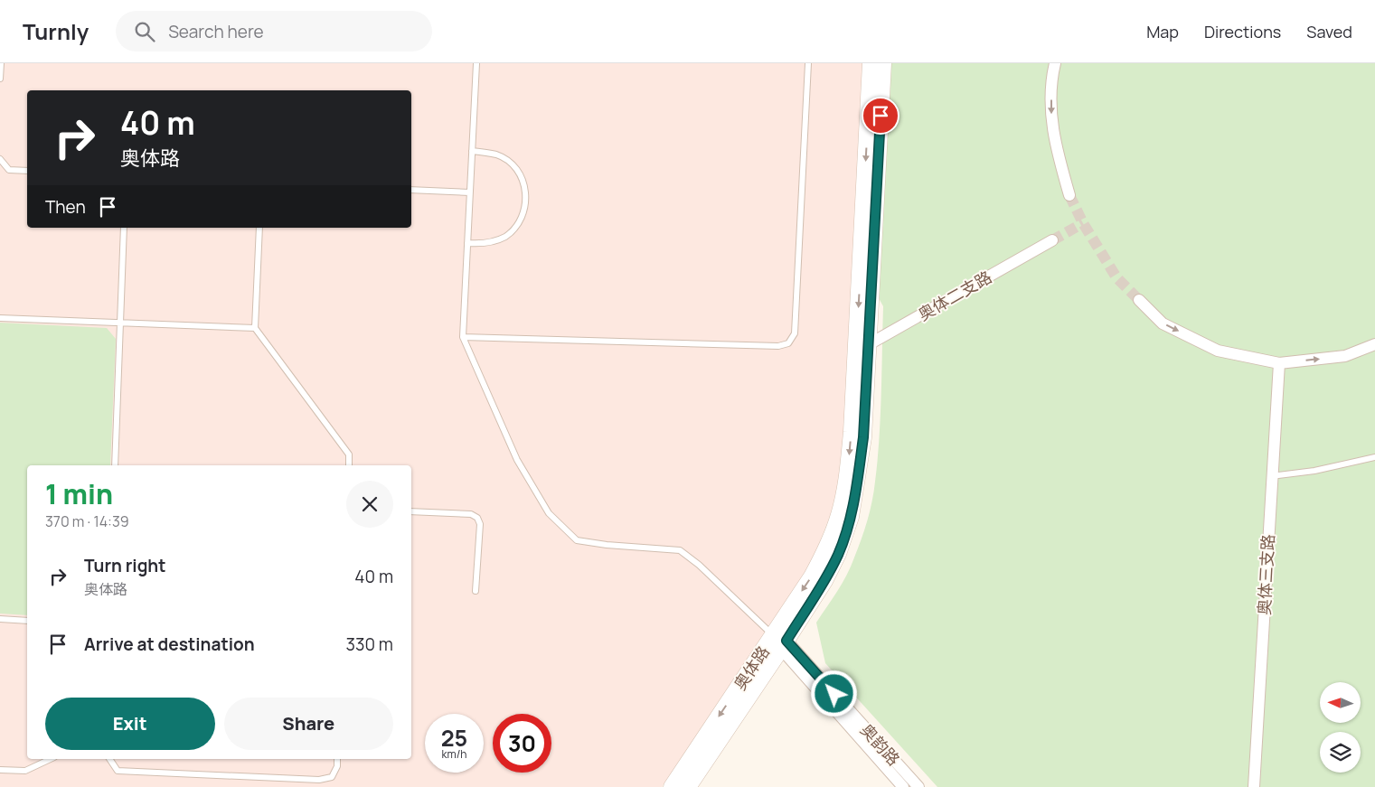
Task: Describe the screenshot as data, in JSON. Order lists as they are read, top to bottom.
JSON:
{
  "streets": {
    "main road": ["奥体路"],
    "street": ["奥体二支路", "奥体三支路", "奥韵路"]
  },
  "crossings": [
    ["奥体二支路", "奥体路"],
    ["奥体路", "奥韵路"]
  ],
  "north": "left",
  "page": {
    "header": "Turnly",
    "search": "Search here",
    "nav": ["Map", "Directions", "Saved"],
    "turn": ["40 m", "奥体路"],
    "then": "Then",
    "heading": ["1 min", "370 m · 14:39"],
    "list": [
      {
        "name": "Turn right",
        "note": "奥体路",
        "value": "40 m"
      },
      {
        "name": "Arrive at destination",
        "value": "330 m"
      }
    ],
    "buttons": ["Exit", "Share"],
    "speed": "25 km/h",
    "limit": "30"
  }
}
